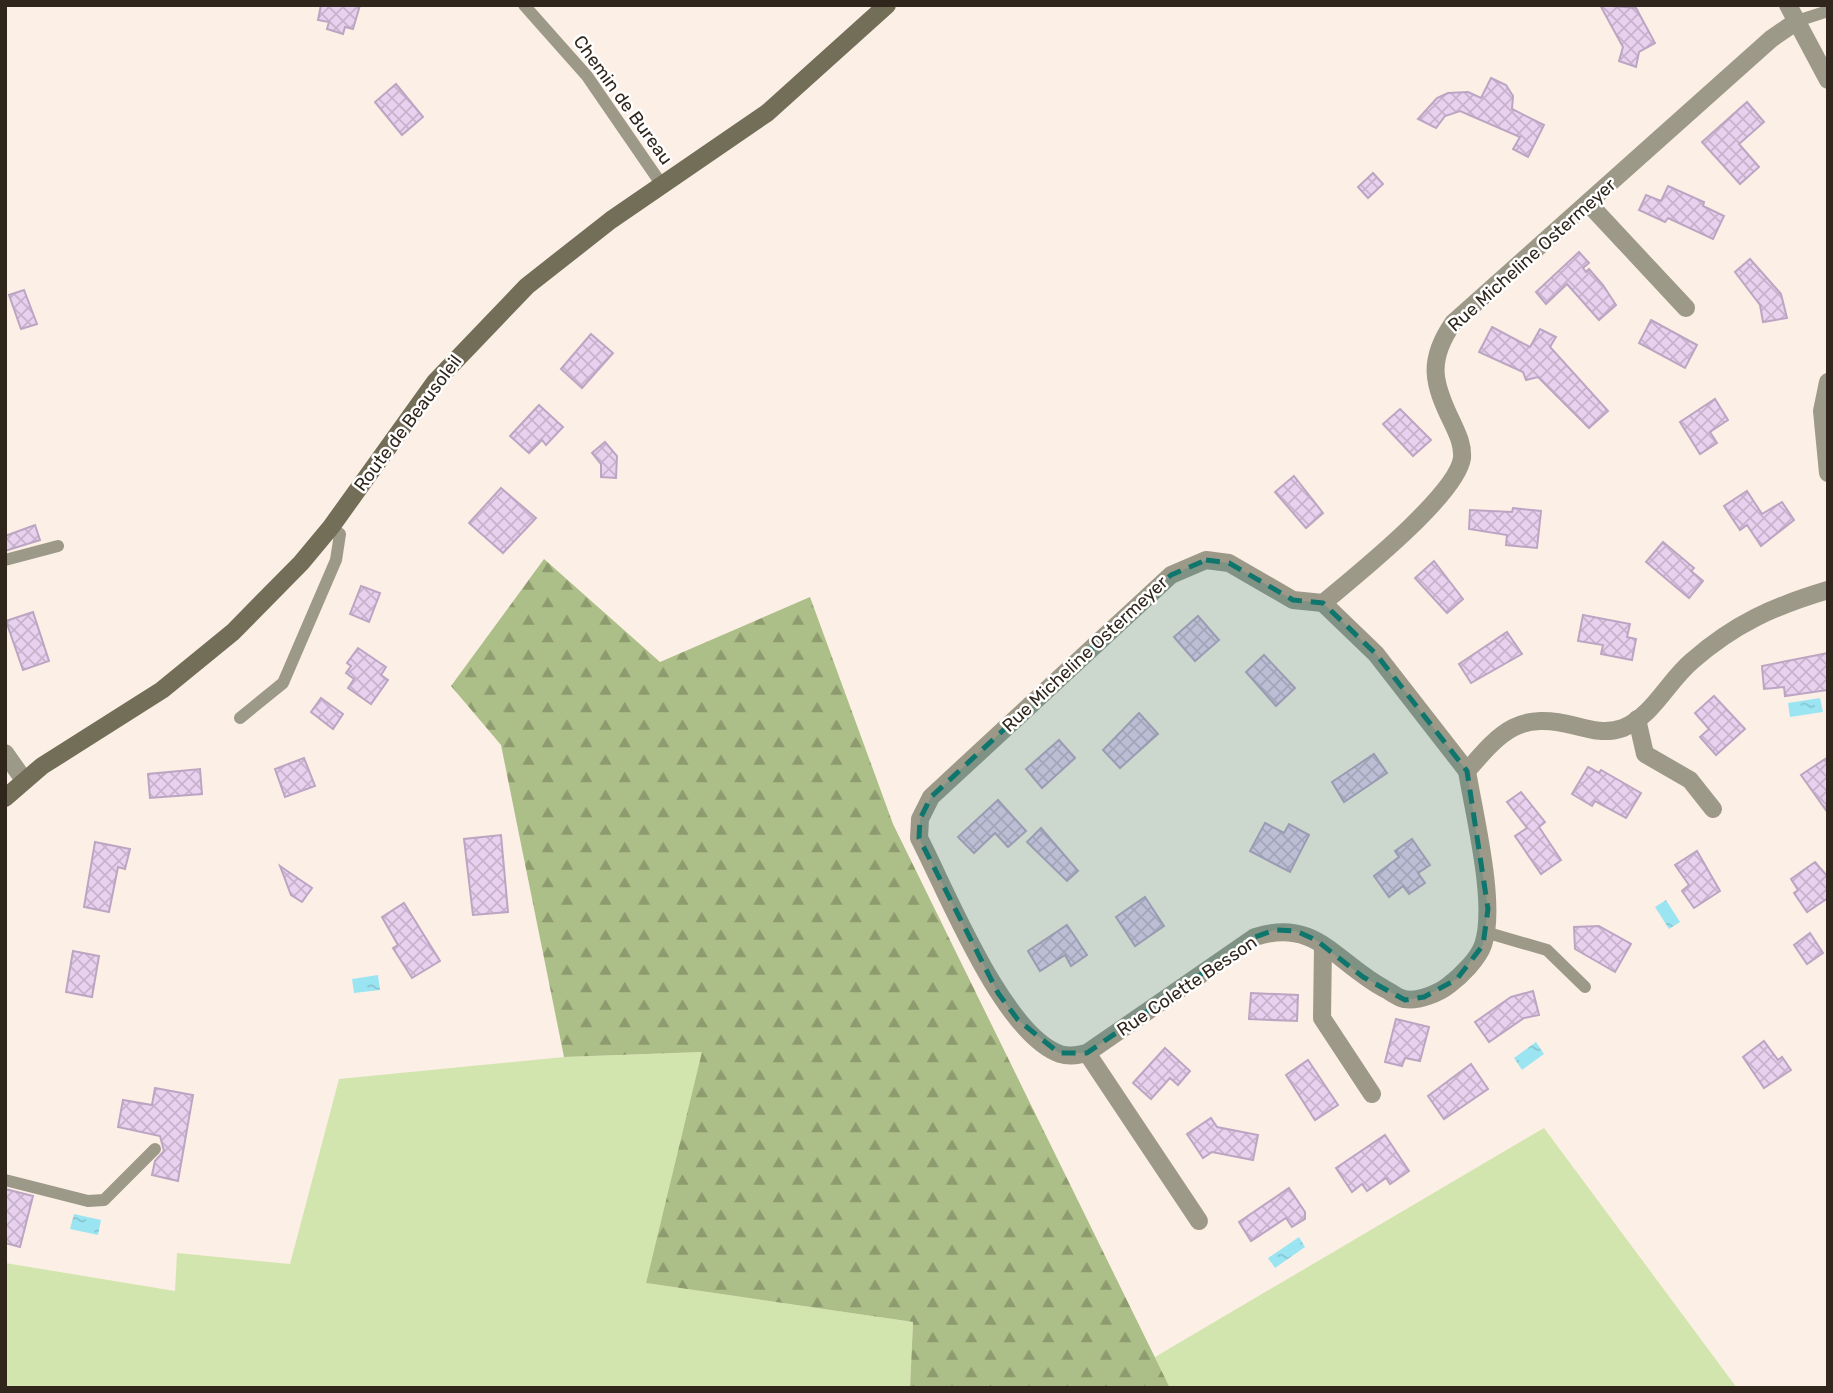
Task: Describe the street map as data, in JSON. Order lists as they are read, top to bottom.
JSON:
{
  "streets": {
    "main road": ["Route de Beausoleil"],
    "street": ["Rue Micheline Ostermeyer", "Rue Colette Besson"],
    "lane": ["Chemin de Bureau"]
  },
  "crossings": [
    ["Chemin de Bureau", "Route de Beausoleil"],
    ["Rue Micheline Ostermeyer", "Rue Colette Besson"]
  ]
}
